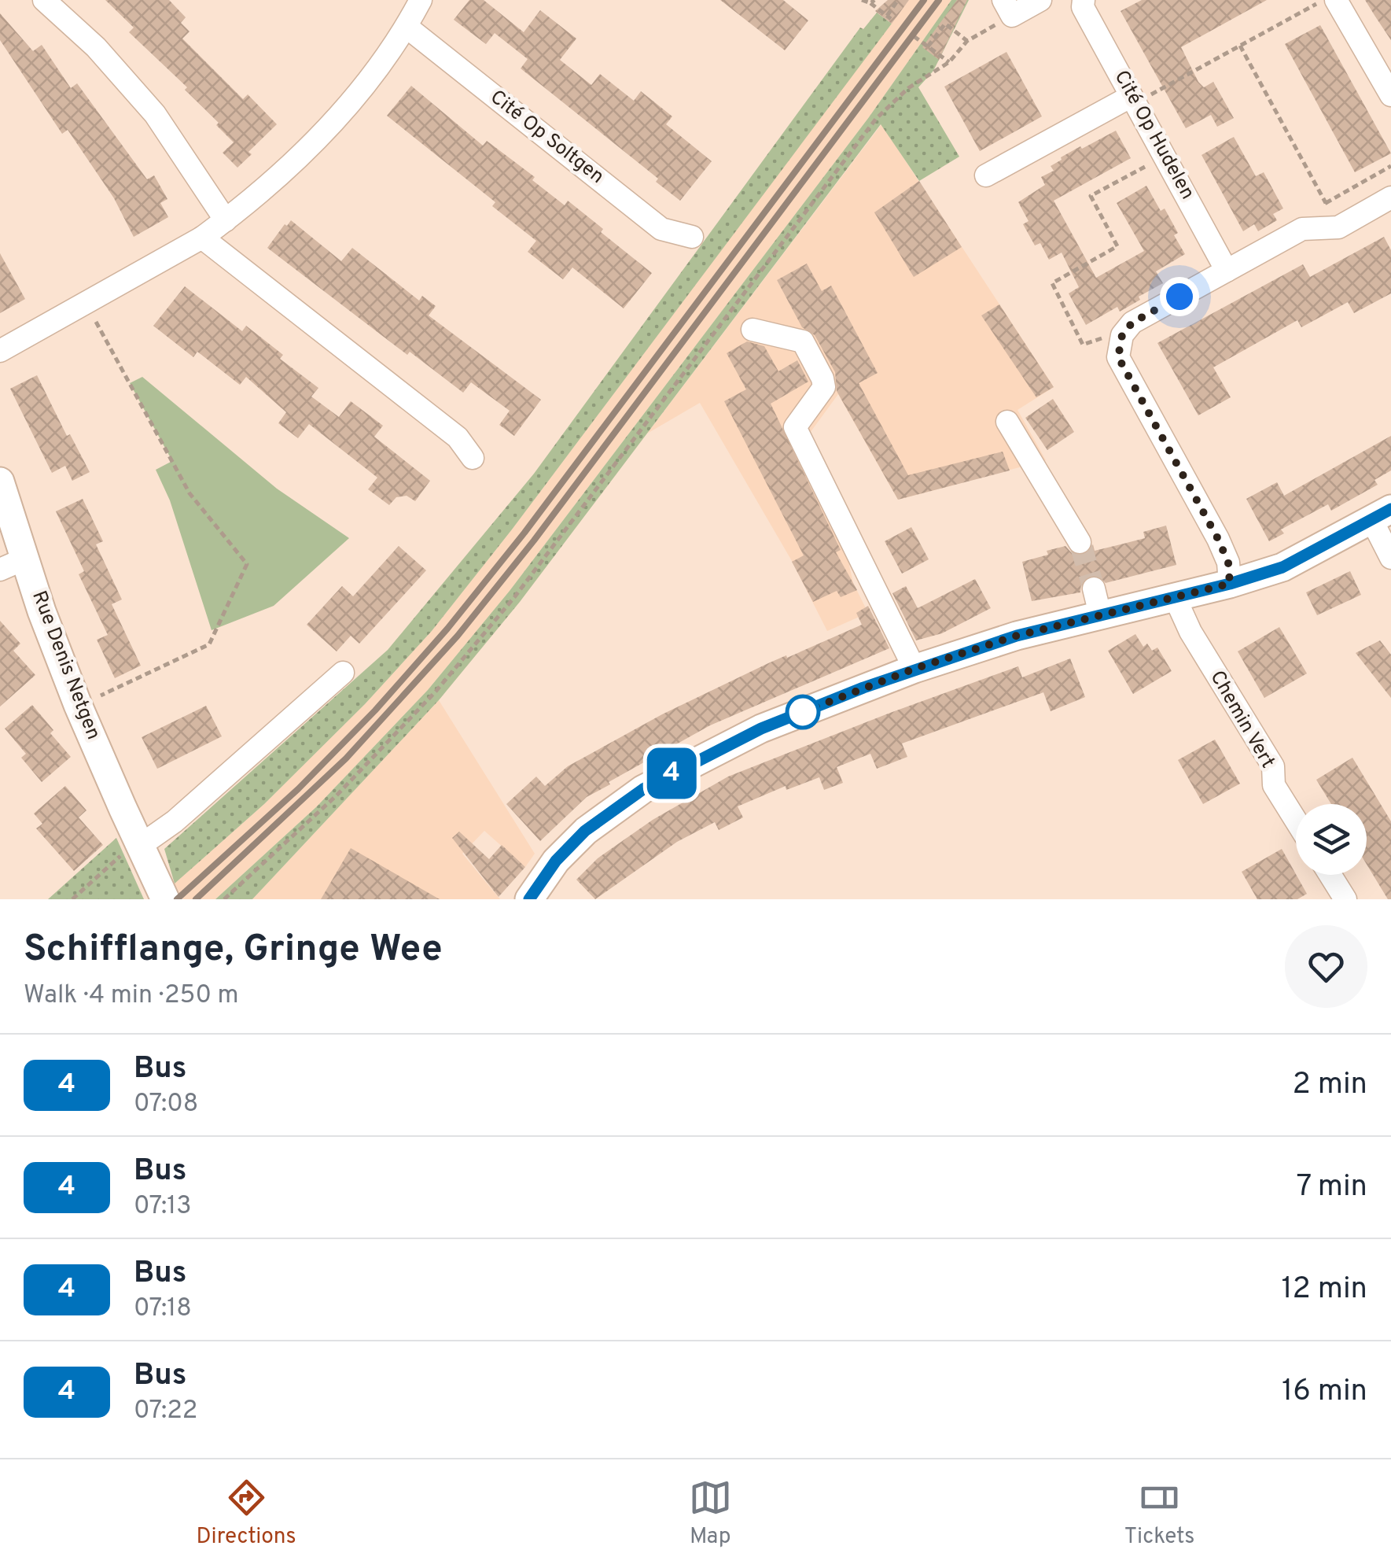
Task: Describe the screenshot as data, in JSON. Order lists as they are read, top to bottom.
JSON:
{
  "streets": {
    "main road": ["Rue Denis Netgen"],
    "street": ["Cité Op Hudelen", "Cité Op Soltgen", "Chemin Vert"]
  },
  "lines": ["bus line 4"],
  "page": {
    "on_map": "4",
    "heading": ["Schifflange, Gringe Wee", "Walk · 4 min · 250 m"],
    "list": [
      {
        "mark": "4",
        "name": "Bus",
        "note": "07:08",
        "value": "2 min"
      },
      {
        "mark": "4",
        "name": "Bus",
        "note": "07:13",
        "value": "7 min"
      },
      {
        "mark": "4",
        "name": "Bus",
        "note": "07:18",
        "value": "12 min"
      },
      {
        "mark": "4",
        "name": "Bus",
        "note": "07:22",
        "value": "16 min"
      }
    ],
    "tabs": ["Directions", "Map", "Tickets"]
  }
}
